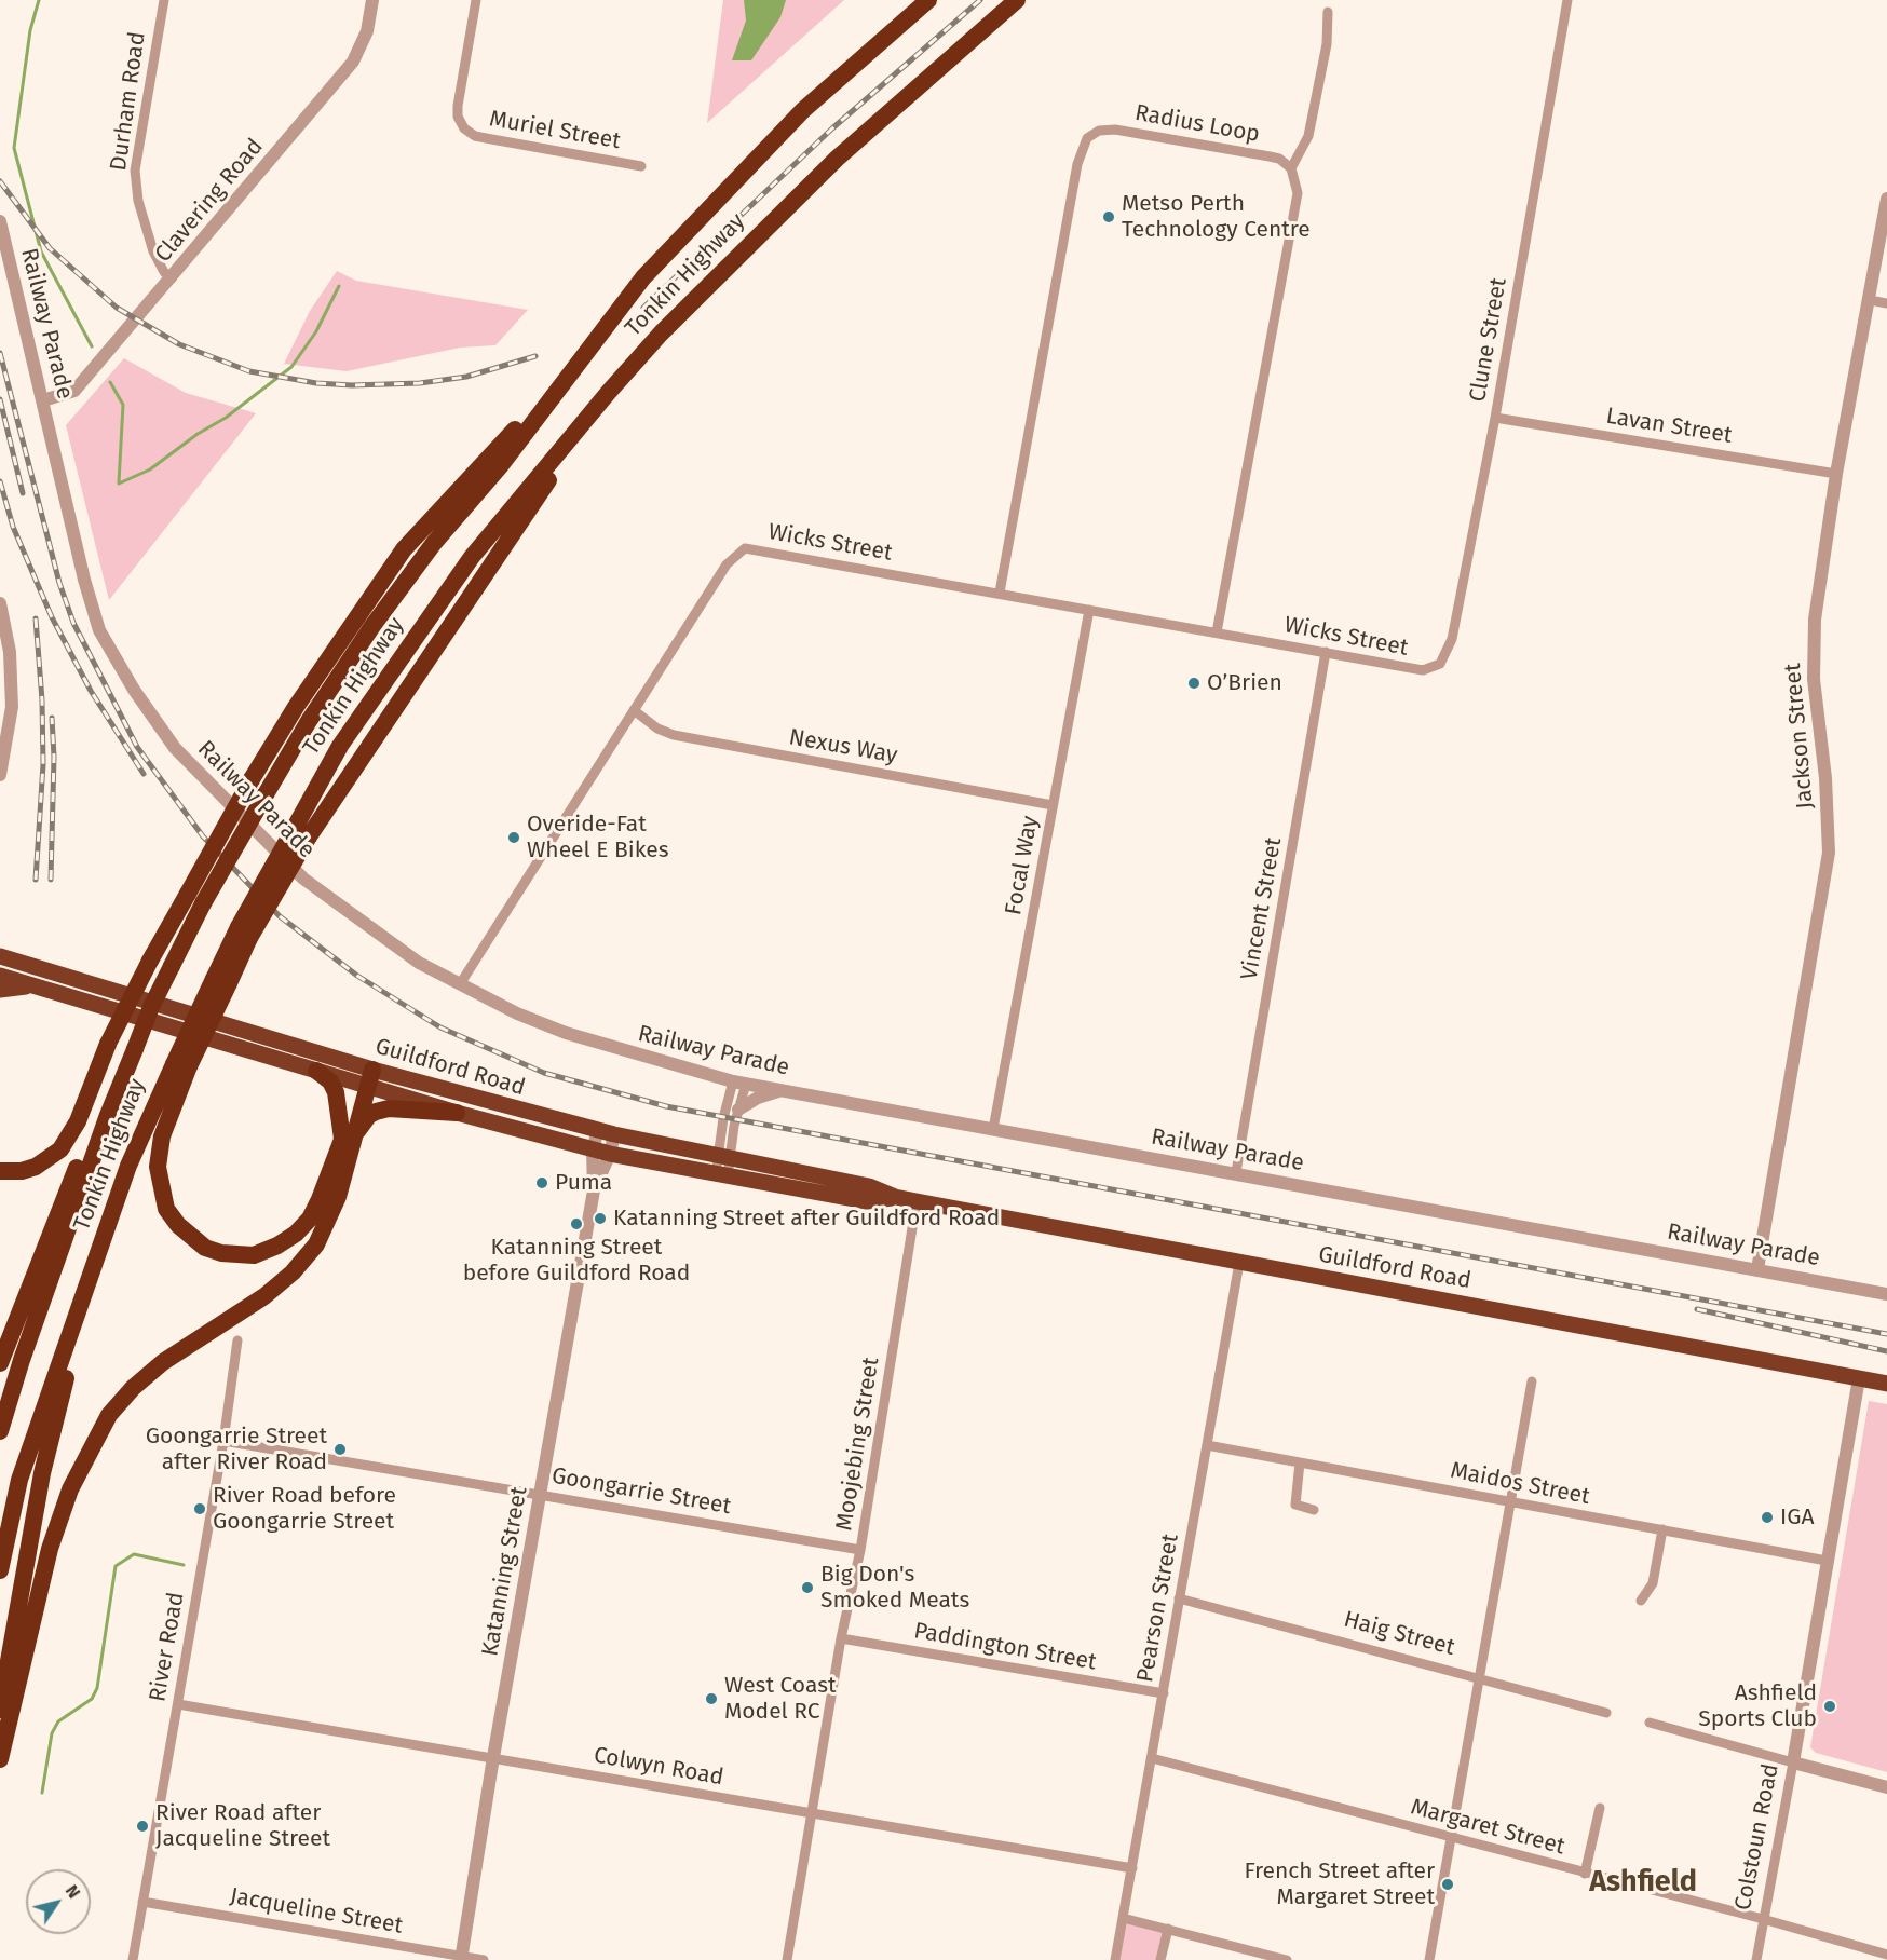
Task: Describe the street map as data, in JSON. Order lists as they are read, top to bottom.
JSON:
{
  "streets": {
    "highway": ["Tonkin Highway", "Guildford Road"],
    "street": [
      "Durham Road",
      "Radius Loop",
      "Muriel Street",
      "Clavering Road",
      "Railway Parade",
      "Clune Street",
      "Lavan Street",
      "Wicks Street",
      "Jackson Street",
      "Nexus Way",
      "Focal Way",
      "Vincent Street",
      "Moojebing Street",
      "Maidos Street",
      "Goongarrie Street",
      "Katanning Street",
      "Pearson Street",
      "Haig Street",
      "River Road",
      "Paddington Street",
      "Colwyn Road",
      "Margaret Street",
      "Colstoun Road",
      "Jacqueline Street"
    ]
  },
  "crossings": [
    ["Durham Road", "Clavering Road"],
    ["Radius Loop", "Wicks Street"],
    ["Clavering Road", "Railway Parade"],
    ["Railway Parade", "Wicks Street"],
    ["Railway Parade", "Jackson Street"],
    ["Railway Parade", "Focal Way"],
    ["Railway Parade", "Vincent Street"],
    ["Clune Street", "Lavan Street"],
    ["Clune Street", "Wicks Street"],
    ["Lavan Street", "Jackson Street"],
    ["Wicks Street", "Nexus Way"],
    ["Wicks Street", "Focal Way"],
    ["Wicks Street", "Vincent Street"],
    ["Nexus Way", "Focal Way"],
    ["Guildford Road", "Moojebing Street"],
    ["Guildford Road", "Katanning Street"],
    ["Guildford Road", "Pearson Street"],
    ["Guildford Road", "Colstoun Road"],
    ["Moojebing Street", "Goongarrie Street"],
    ["Moojebing Street", "Paddington Street"],
    ["Moojebing Street", "Colwyn Road"],
    ["Maidos Street", "Pearson Street"],
    ["Maidos Street", "Colstoun Road"],
    ["Goongarrie Street", "Katanning Street"],
    ["Goongarrie Street", "River Road"],
    ["Katanning Street", "Colwyn Road"],
    ["Katanning Street", "Jacqueline Street"],
    ["Pearson Street", "Haig Street"],
    ["Pearson Street", "Paddington Street"],
    ["Pearson Street", "Colwyn Road"],
    ["Pearson Street", "Margaret Street"],
    ["River Road", "Colwyn Road"],
    ["River Road", "Jacqueline Street"],
    ["Margaret Street", "Colstoun Road"]
  ],
  "districts": ["Ashfield"],
  "places": [
    "Metso Perth Technology Centre",
    "O’Brien",
    "Overide-Fat Wheel E Bikes",
    "Puma",
    "Katanning Street after Guildford Road",
    "Katanning Street before Guildford Road",
    "Goongarrie Street after River Road",
    "River Road before Goongarrie Street",
    "IGA",
    "Big Don's Smoked Meats",
    "West Coast Model RC",
    "Ashfield Sports Club",
    "River Road after Jacqueline Street",
    "French Street after Margaret Street"
  ],
  "north": "top right"
}
